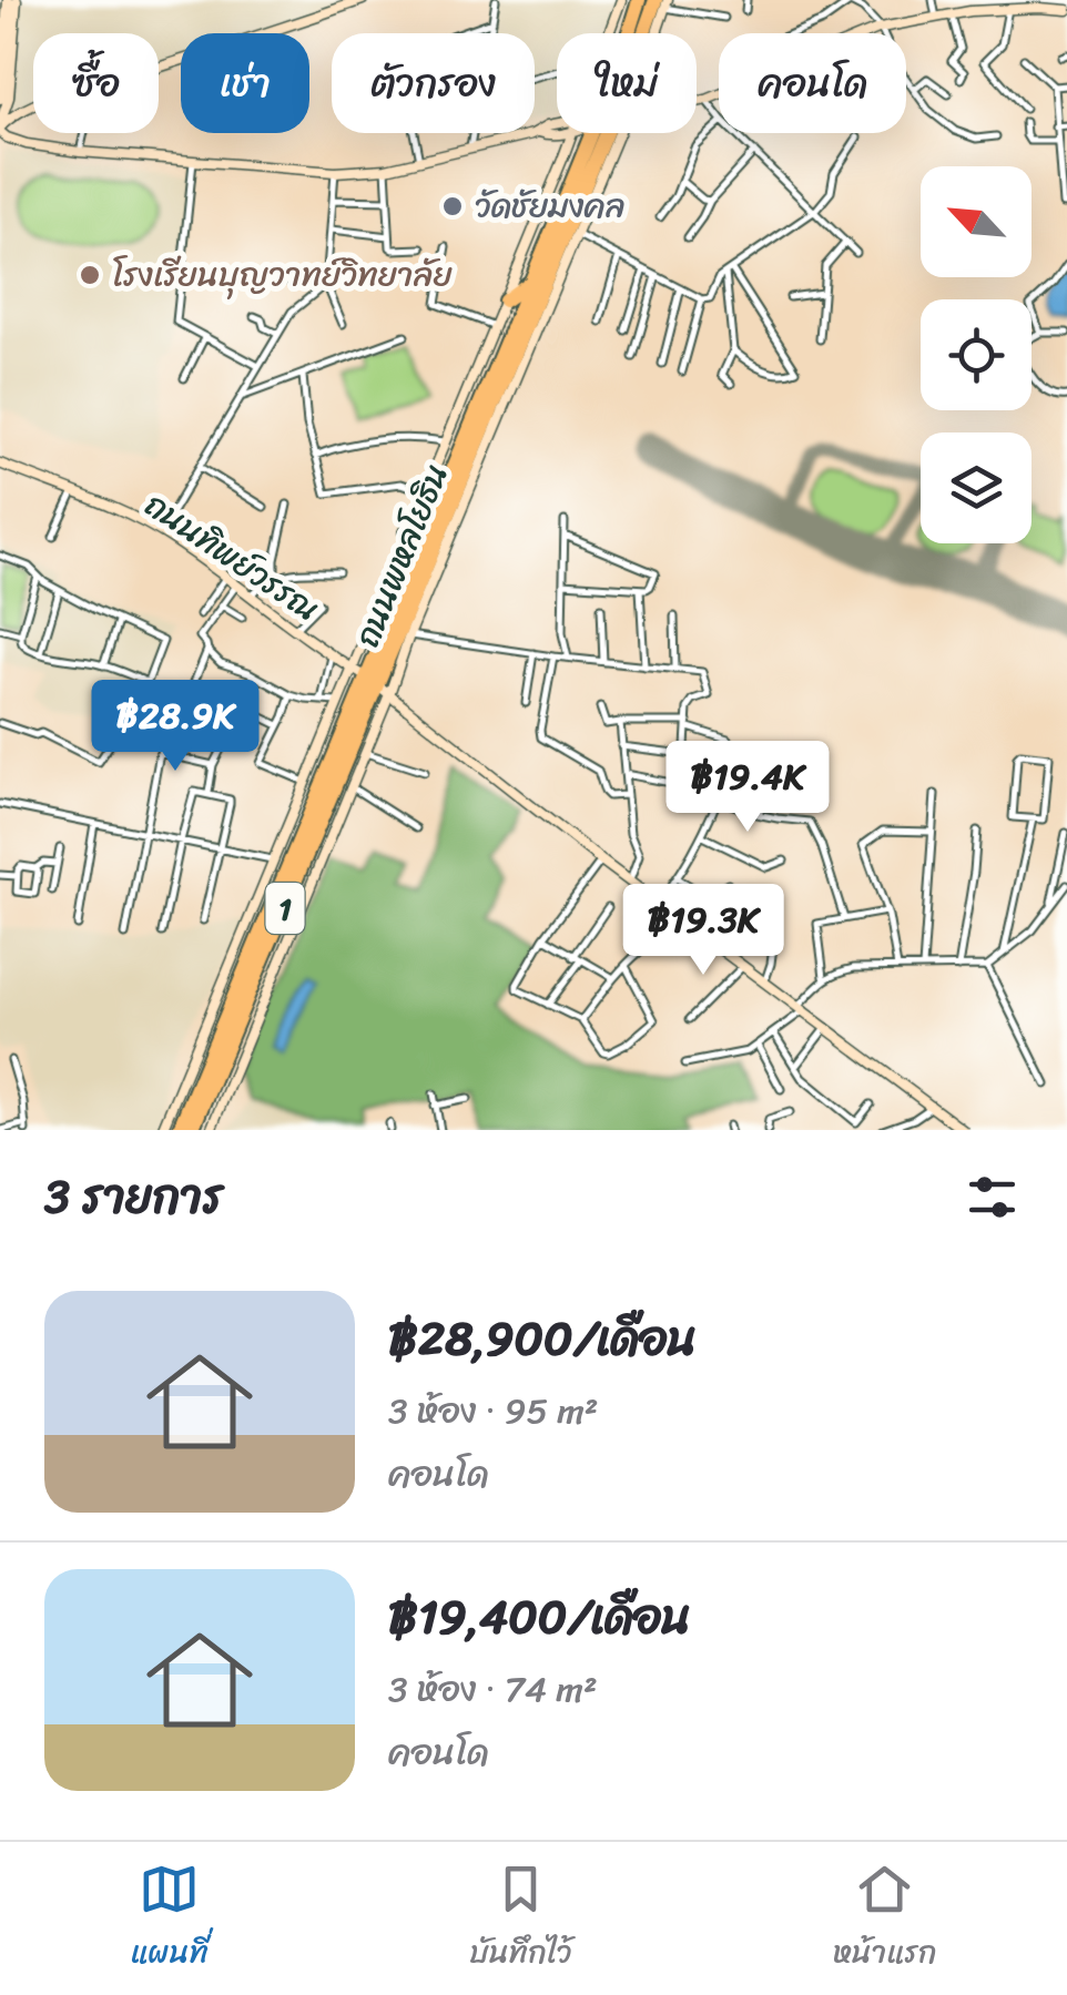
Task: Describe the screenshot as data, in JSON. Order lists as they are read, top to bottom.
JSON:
{
  "streets": {
    "highway": ["ถนนพหลโยธิน", "1"],
    "main road": ["ถนนทิพย์วรรณ"]
  },
  "crossings": [
    ["ถนนพหลโยธิน", "ถนนทิพย์วรรณ"],
    ["ถนนพหลโยธิน", "1"],
    ["ถนนทิพย์วรรณ", "1"]
  ],
  "places": ["วัดชัยมงคล", "โรงเรียนบุญวาทย์วิทยาลัย"],
  "north": "top left",
  "page": {
    "chip": [
      "ซื้อ",
      "เช่า",
      "ตัวกรอง",
      "ใหม่",
      "คอนโด"
    ],
    "price": ["฿28.9K", "฿19.4K", "฿19.3K"],
    "heading": "3 รายการ",
    "list": [
      {
        "name": "฿28,900/เดือน",
        "note": "3 ห้อง · 95 m² · คอนโด"
      },
      {
        "name": "฿19,400/เดือน",
        "note": "3 ห้อง · 74 m² · คอนโด"
      }
    ],
    "tabs": ["แผนที่", "บันทึกไว้", "หน้าแรก"]
  }
}
